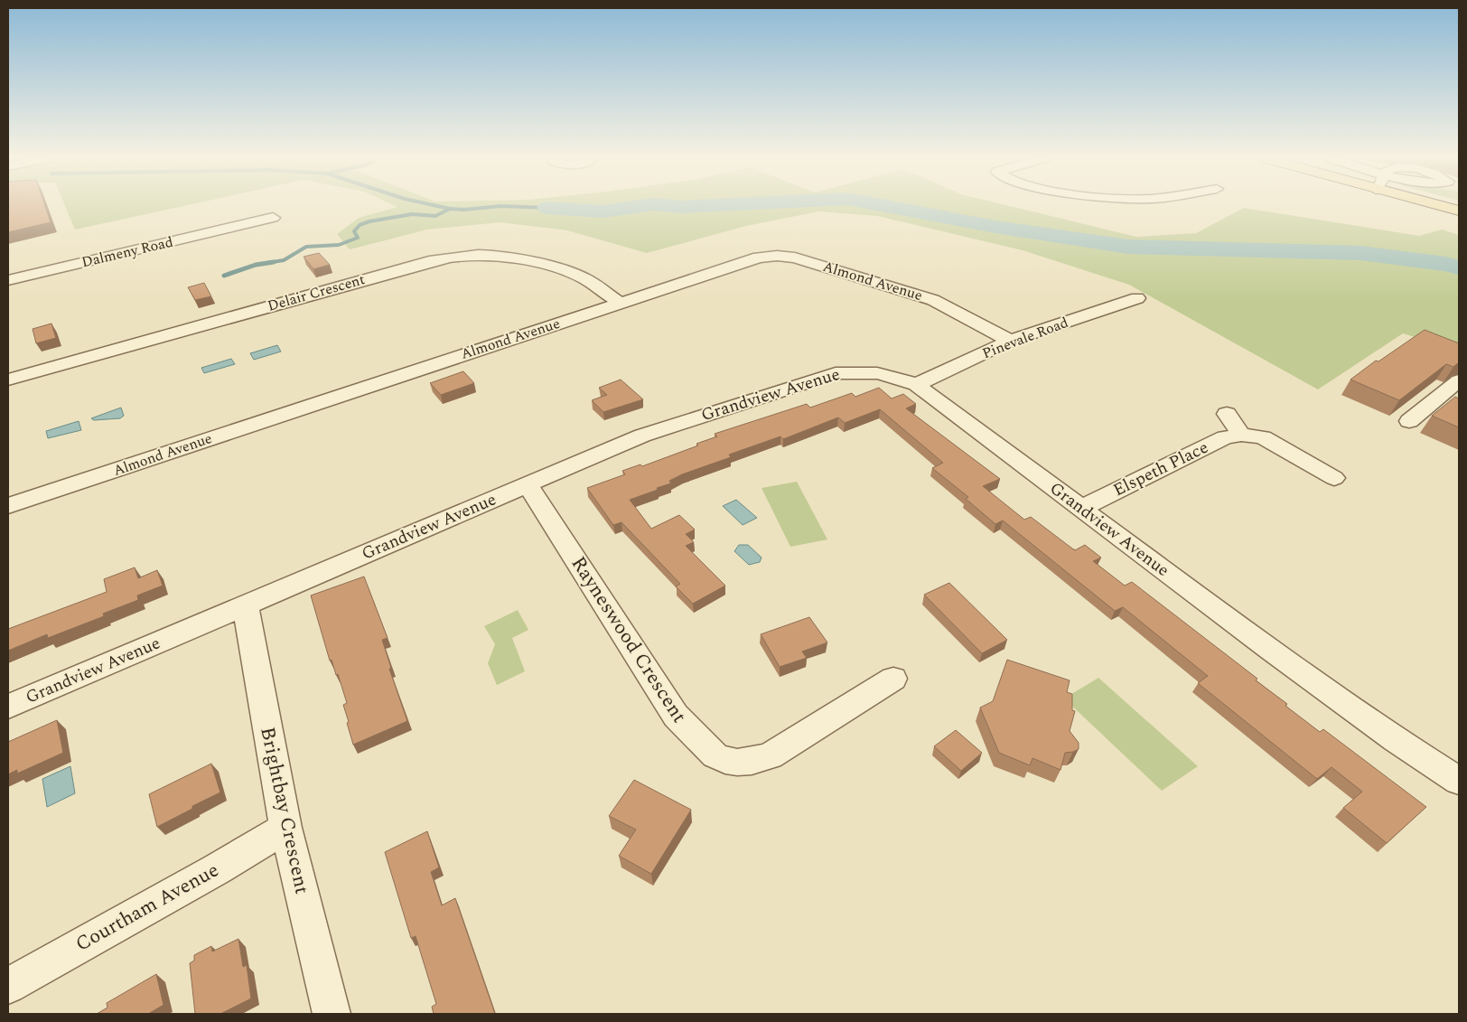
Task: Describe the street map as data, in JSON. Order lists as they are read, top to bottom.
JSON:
{
  "streets": {
    "street": [
      "Dalmeny Road",
      "Almond Avenue",
      "Delair Crescent",
      "Pinevale Road",
      "Grandview Avenue",
      "Elspeth Place",
      "Rayneswood Crescent",
      "Brightbay Crescent",
      "Courtham Avenue"
    ]
  },
  "crossings": [
    ["Almond Avenue", "Delair Crescent"],
    ["Almond Avenue", "Pinevale Road"],
    ["Pinevale Road", "Grandview Avenue"],
    ["Grandview Avenue", "Elspeth Place"],
    ["Grandview Avenue", "Rayneswood Crescent"],
    ["Grandview Avenue", "Brightbay Crescent"],
    ["Brightbay Crescent", "Courtham Avenue"]
  ]
}
